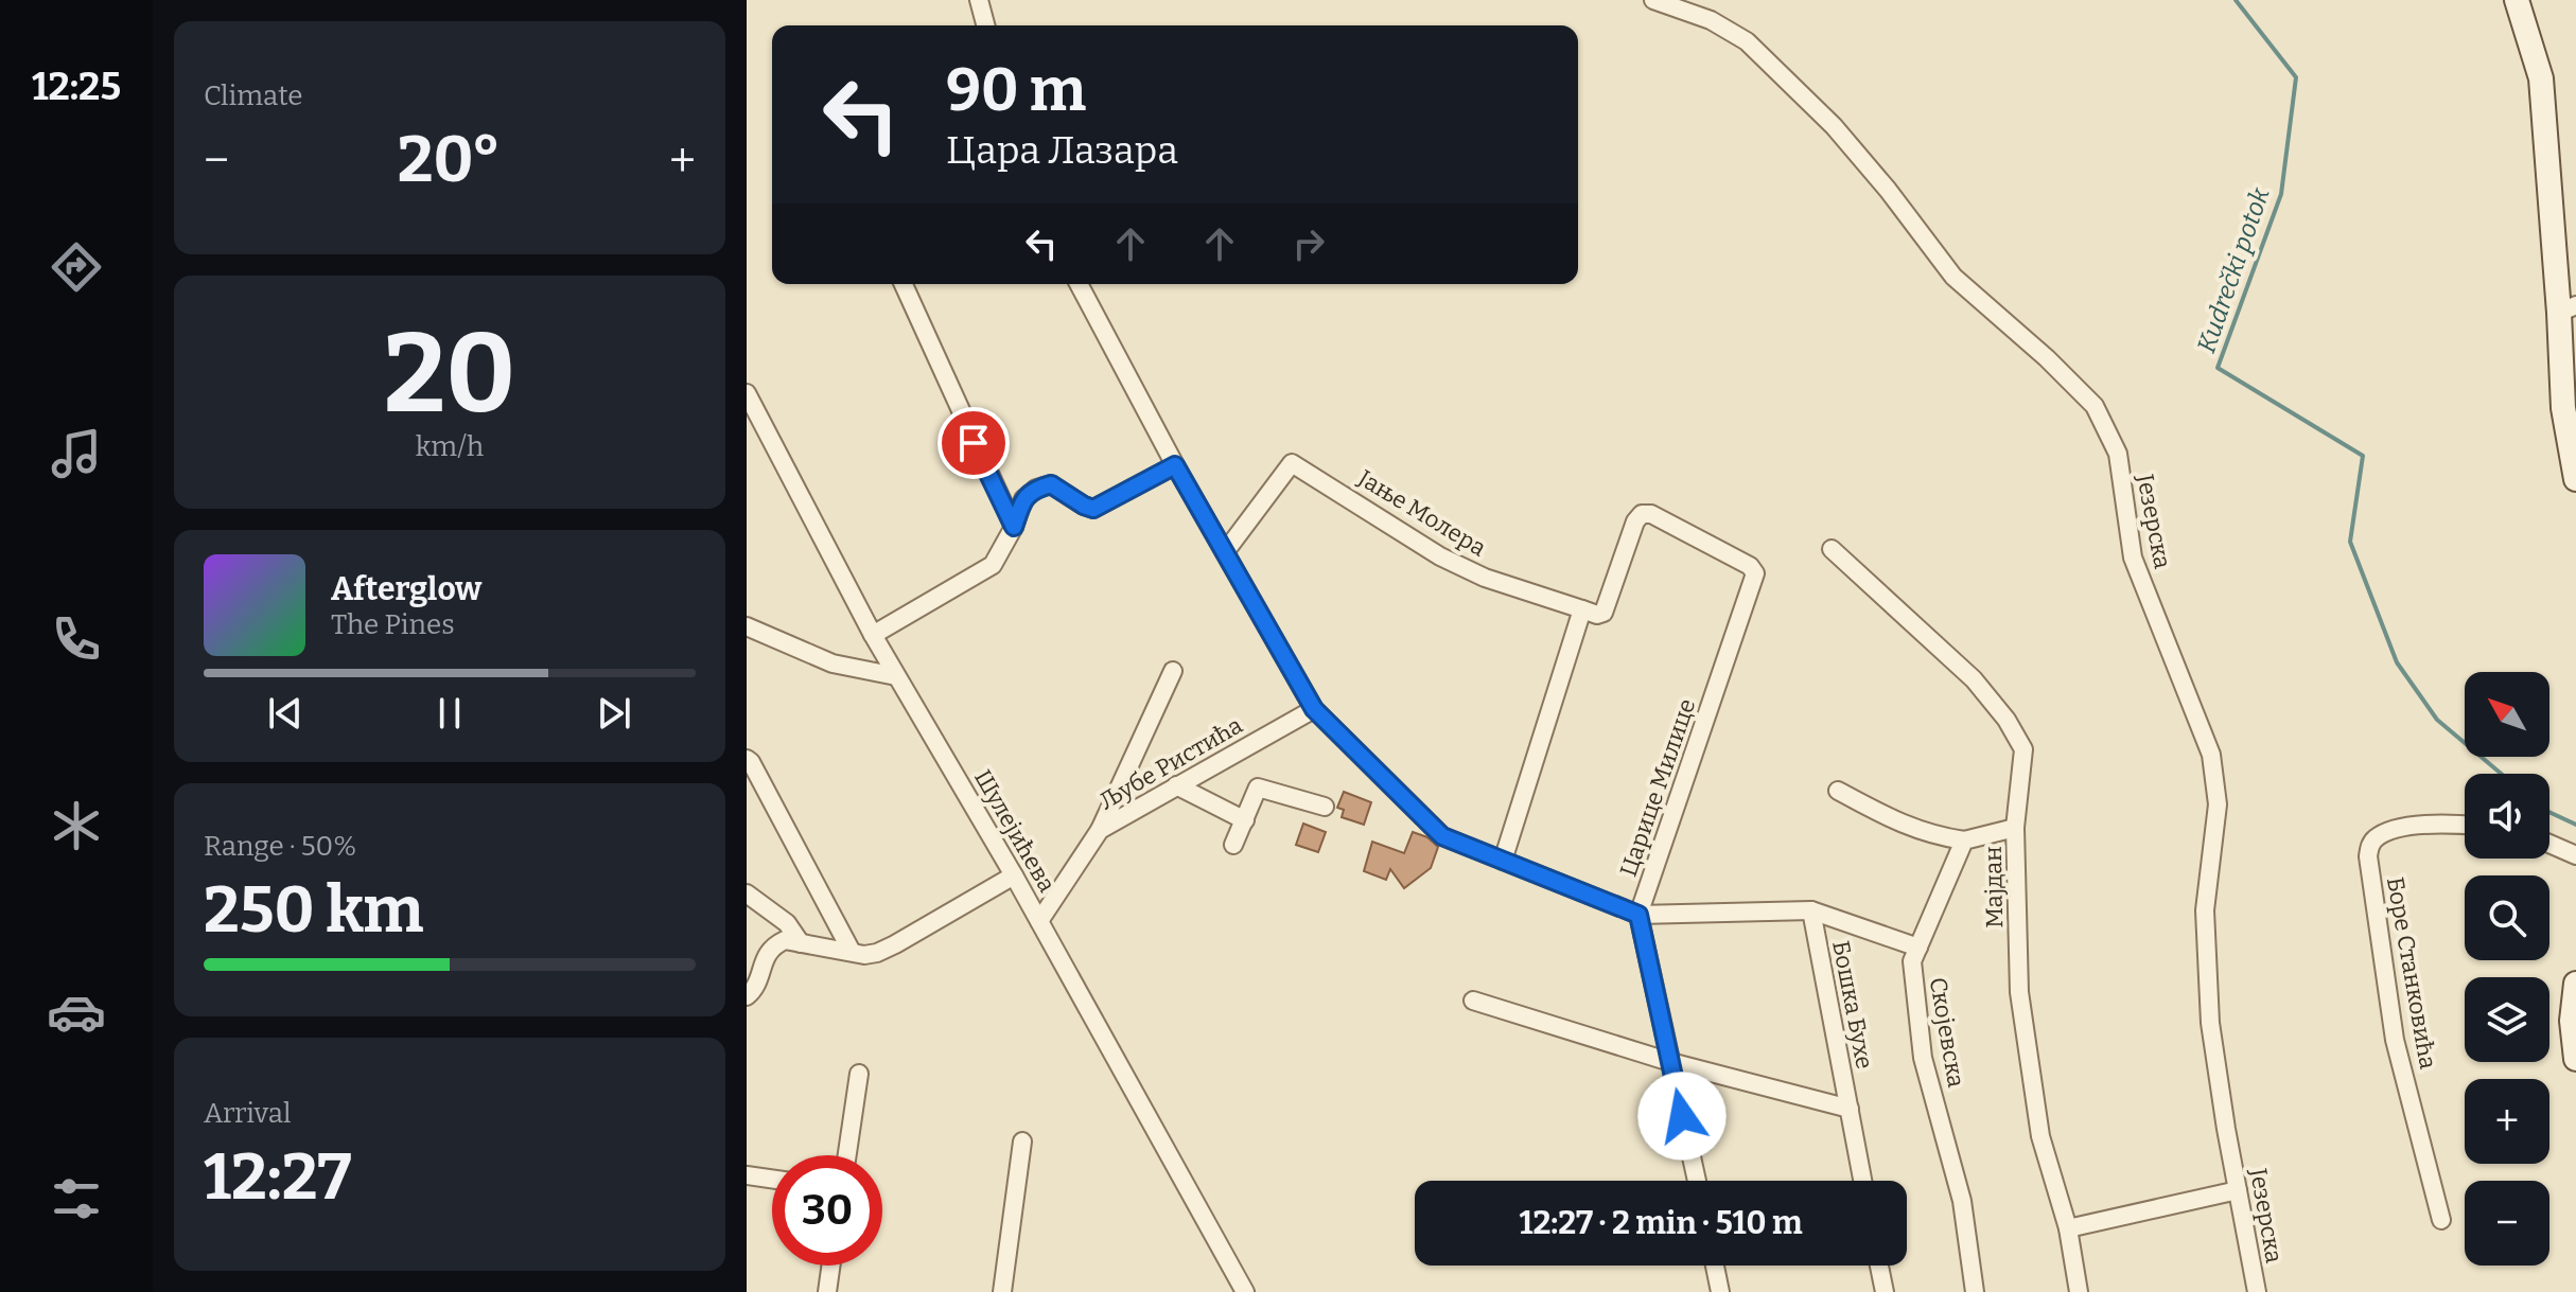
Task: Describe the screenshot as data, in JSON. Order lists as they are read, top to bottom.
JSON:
{
  "streets": {
    "street": [
      "Јање Молера",
      "Језерска",
      "Љубе Ристића",
      "Царице Милице",
      "Шулејићева",
      "Мајдан",
      "Боре Станковића",
      "Бошка Бухе",
      "Скојевска"
    ]
  },
  "crossings": [
    ["Јање Молера", "Царице Милице"],
    ["Љубе Ристића", "Шулејићева"]
  ],
  "water": ["Kudrečki potok"],
  "north": "top left",
  "page": {
    "tabs": "12:25",
    "tile": [
      "Climate",
      ["20", "km/h"],
      ["Range · 50%", "250 km"],
      ["Arrival", "12:27"]
    ],
    "turn": ["90 m", "Цара Лазара"],
    "heat": ["−", "20°", "+"],
    "song": ["Afterglow", "The Pines"],
    "map_buttons": ["+", "−"],
    "limit": "30",
    "trip": "12:27 · 2 min · 510 m"
  }
}
